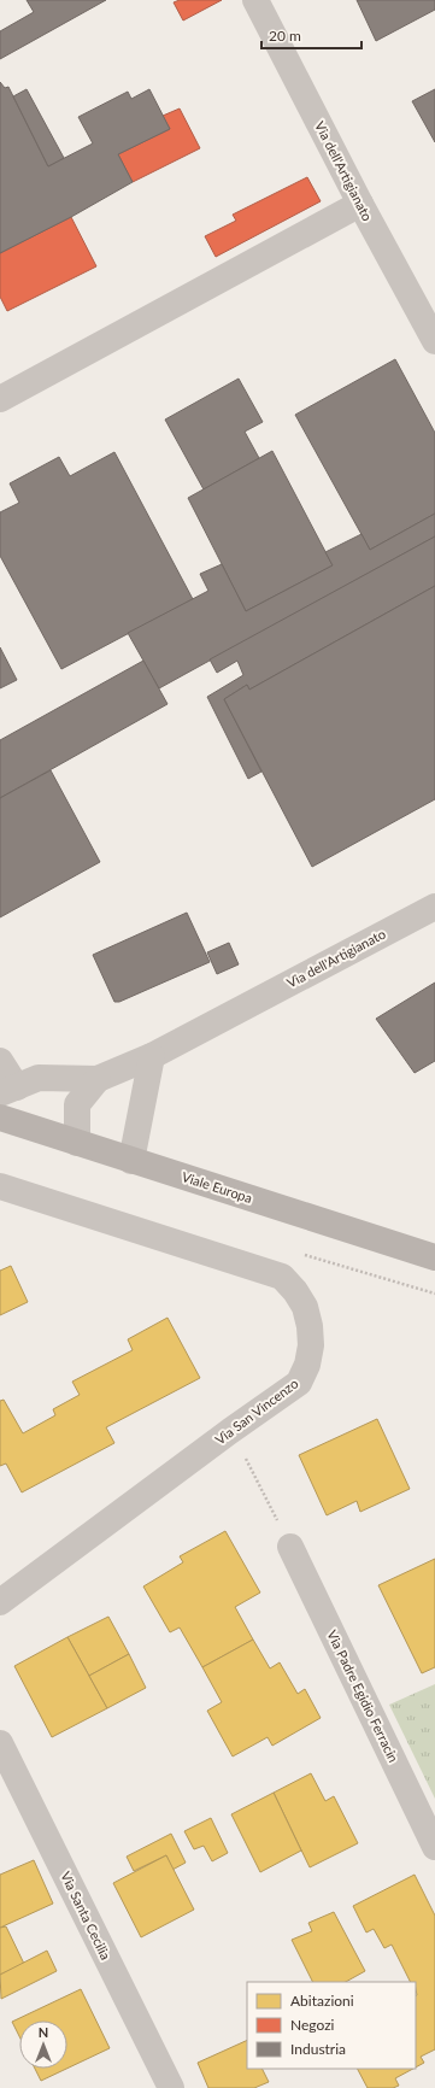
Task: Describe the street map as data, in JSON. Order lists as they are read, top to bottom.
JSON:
{
  "streets": {
    "main road": ["Viale Europa"],
    "street": [
      "Via dell'Artigianato",
      "Via San Vincenzo",
      "Via Padre Egidio Ferracin",
      "Via Santa Cecilia"
    ]
  },
  "legend": ["Abitazioni", "Negozi", "Industria"],
  "scale_bar": "20 m",
  "north": "top"
}
